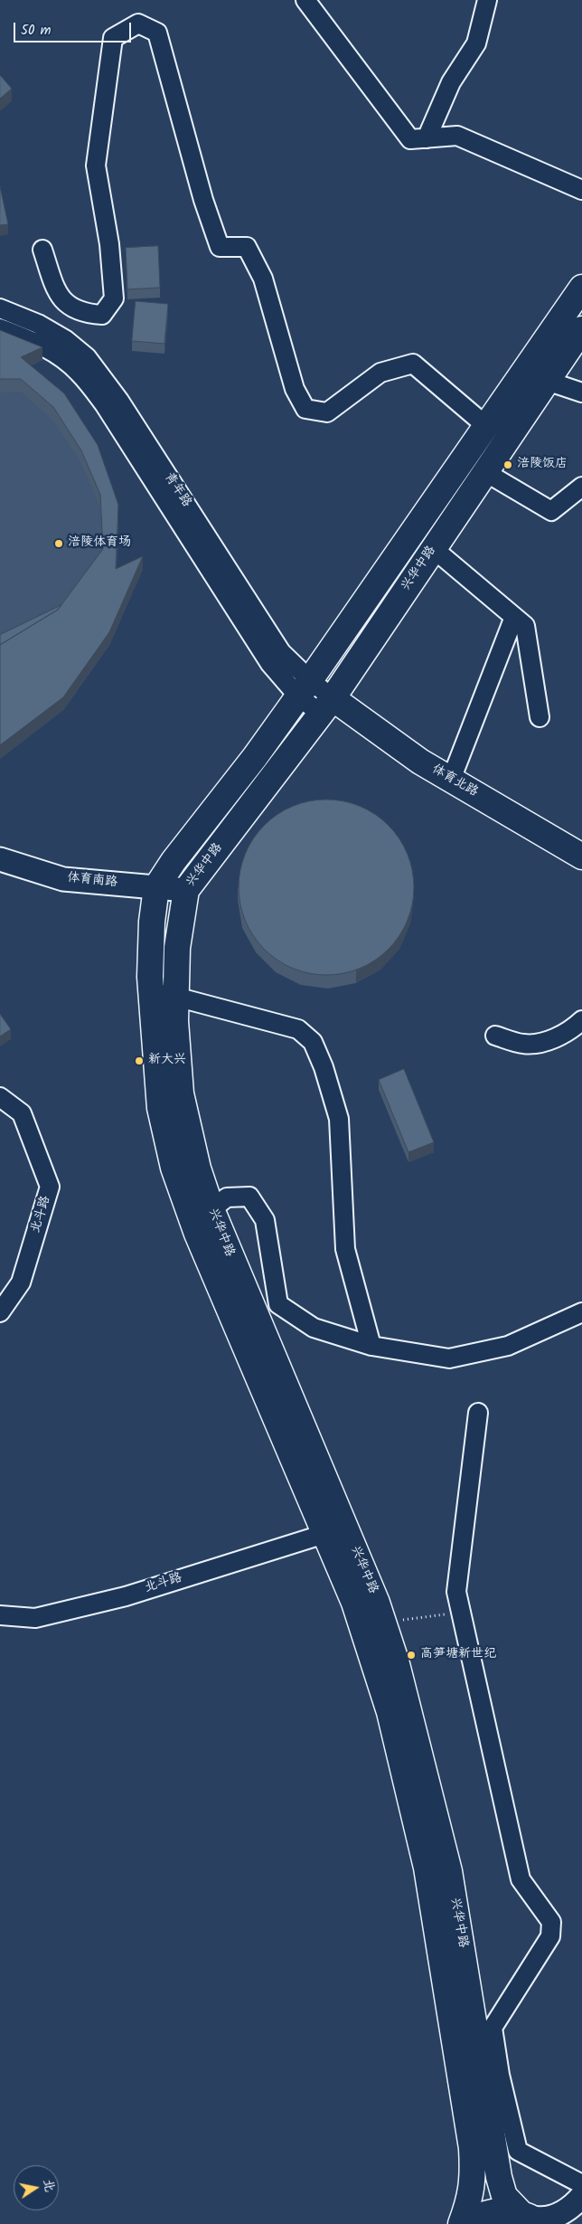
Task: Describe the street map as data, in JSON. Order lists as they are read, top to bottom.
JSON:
{
  "streets": {
    "main road": ["兴华中路", "体育北路"],
    "street": ["青年路", "体育南路", "北斗路"]
  },
  "crossings": [
    ["兴华中路", "体育北路"],
    ["兴华中路", "体育南路"]
  ],
  "places": [
    "涪陵饭店",
    "涪陵体育场",
    "新大兴",
    "高笋塘新世纪"
  ],
  "scale_bar": "50 m",
  "north": "right"
}
